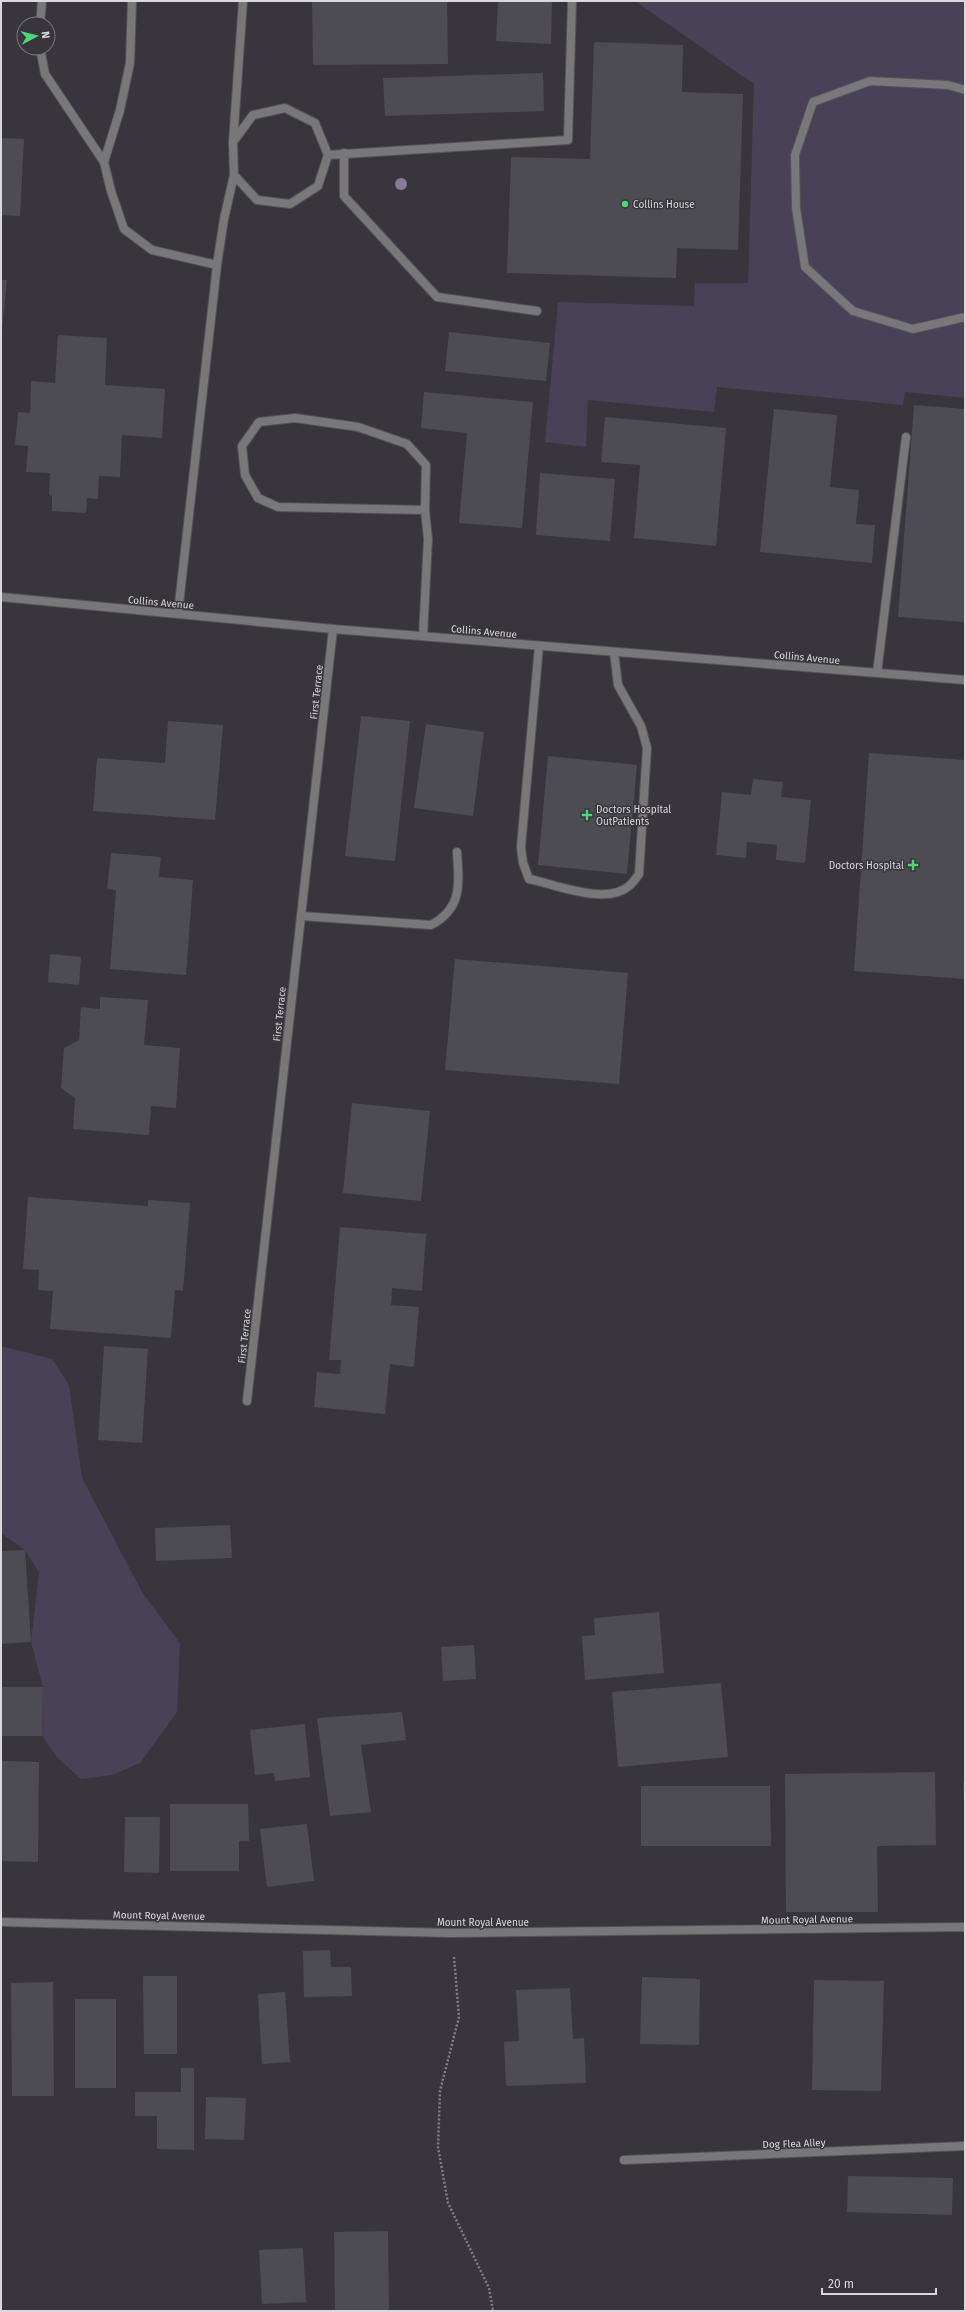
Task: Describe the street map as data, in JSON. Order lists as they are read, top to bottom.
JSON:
{
  "streets": {
    "street": [
      "Collins Avenue",
      "First Terrace",
      "Mount Royal Avenue",
      "Dog Flea Alley"
    ]
  },
  "crossings": [
    ["Collins Avenue", "First Terrace"]
  ],
  "places": {
    "other": ["Collins House"],
    "health": ["Doctors Hospital OutPatients", "Doctors Hospital"]
  },
  "scale_bar": "20 m",
  "north": "right"
}
